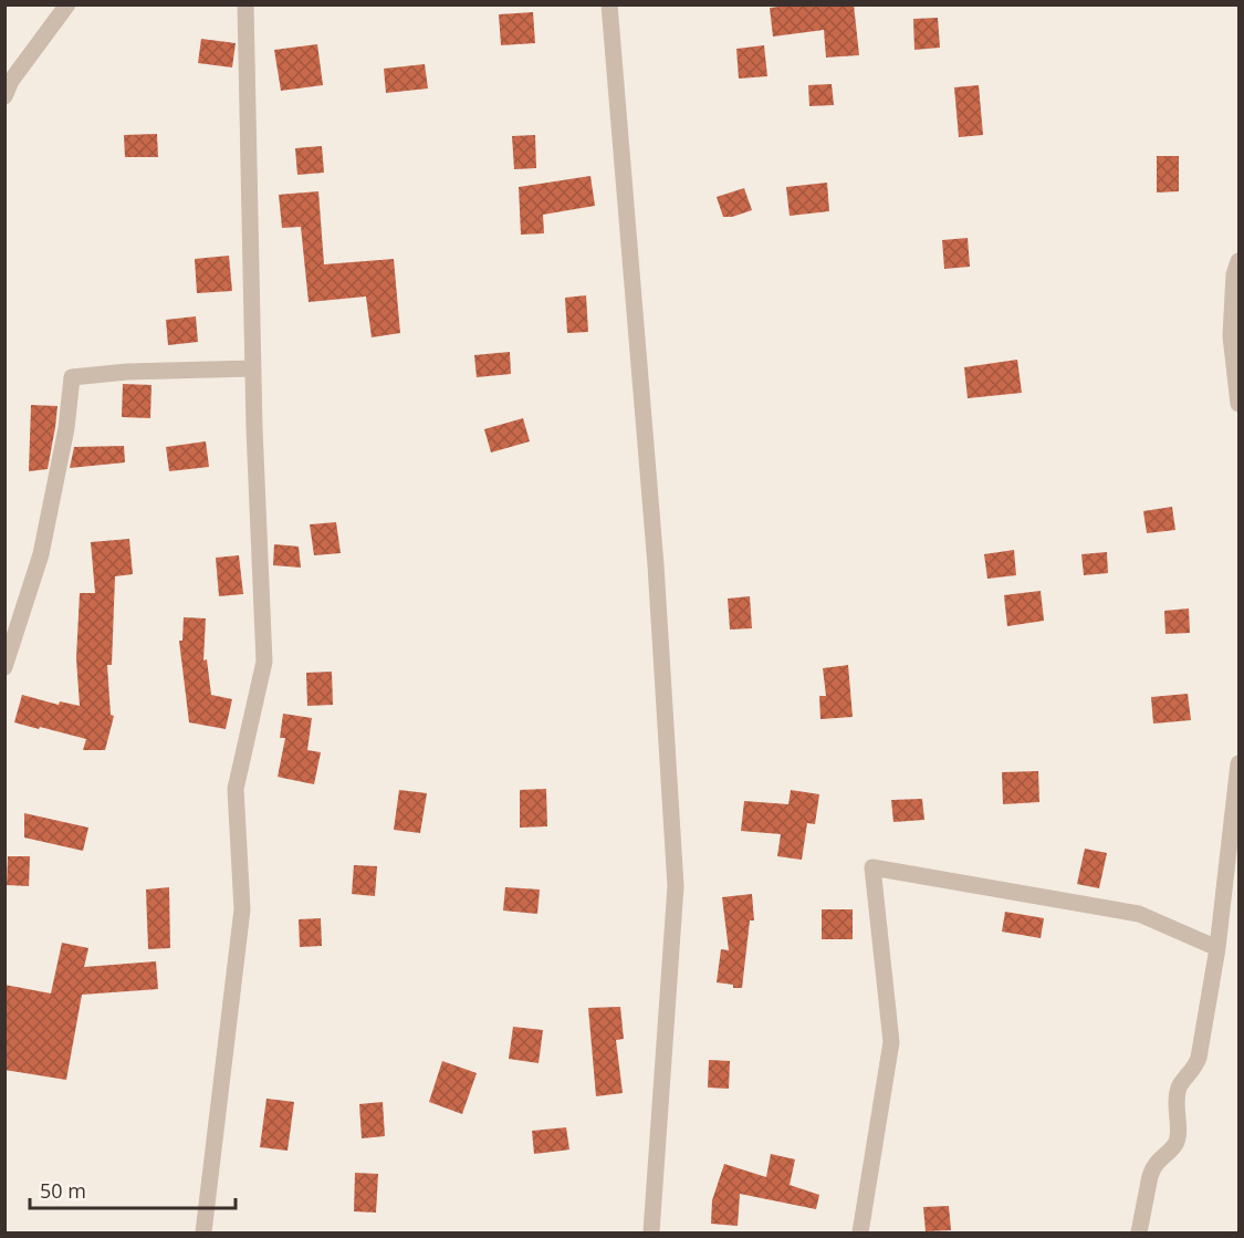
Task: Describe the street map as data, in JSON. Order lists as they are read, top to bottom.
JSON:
{
  "scale_bar": "50 m"
}
